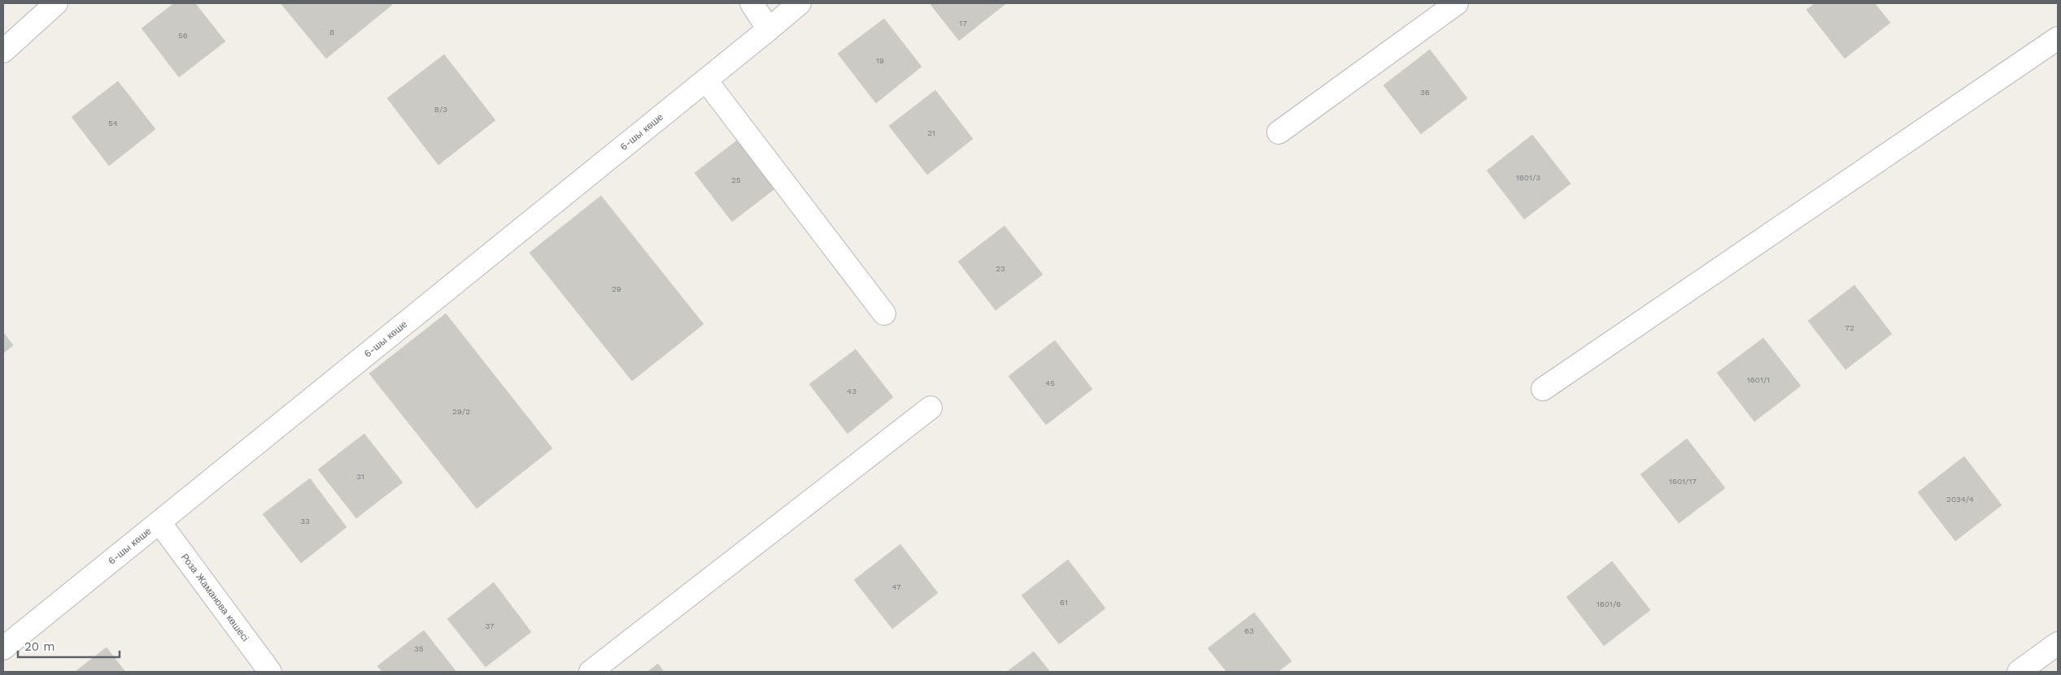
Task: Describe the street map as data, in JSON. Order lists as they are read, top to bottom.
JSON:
{
  "streets": {
    "street": ["6-шы көше", "Роза Жаманова көшесі"]
  },
  "crossings": [
    ["6-шы көше", "Роза Жаманова көшесі"]
  ],
  "house_numbers": [
    "17",
    "8",
    "56",
    "19",
    "36",
    "8/3",
    "54",
    "21",
    "1601/3",
    "25",
    "23",
    "29",
    "72",
    "1601/1",
    "45",
    "43",
    "29/2",
    "31",
    "1601/17",
    "2034/4",
    "33",
    "47",
    "61",
    "1601/6",
    "37",
    "63",
    "35"
  ],
  "scale_bar": "20 m"
}
